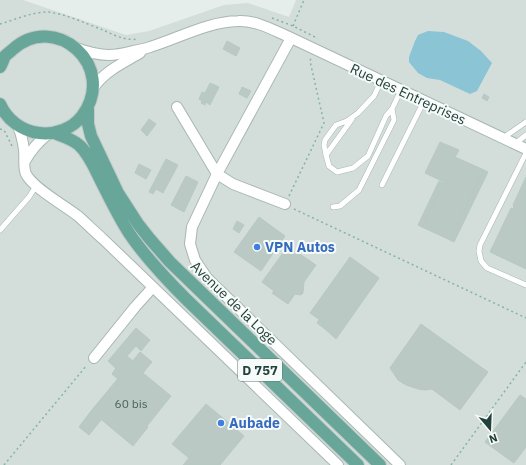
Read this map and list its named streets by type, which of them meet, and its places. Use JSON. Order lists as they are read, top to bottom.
{
  "streets": {
    "main road": ["Avenue de la Loge", "D 757"],
    "street": ["Rue des Entreprises"]
  },
  "places": ["VPN Autos", "Aubade"],
  "house_numbers": ["60 bis"],
  "north": "bottom"
}
